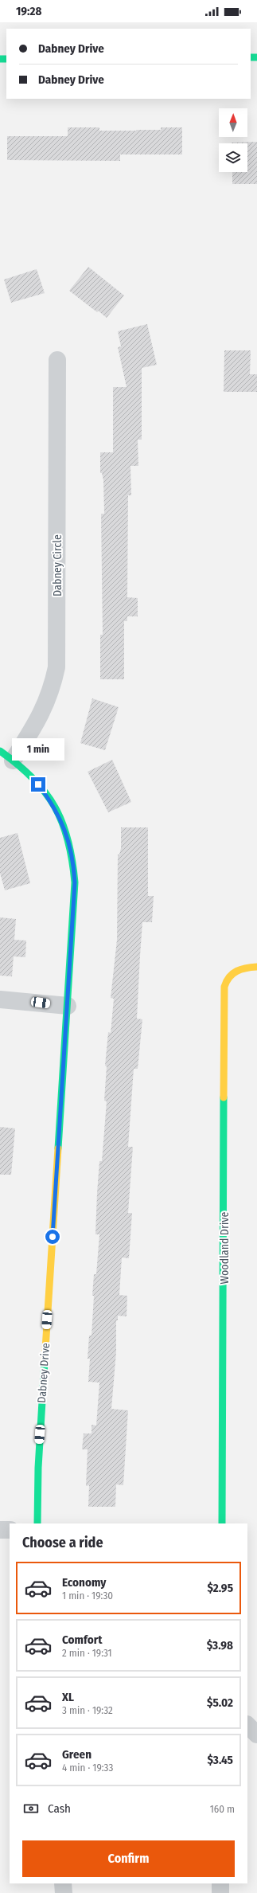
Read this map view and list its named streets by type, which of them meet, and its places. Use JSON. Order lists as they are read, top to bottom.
{
  "streets": {
    "street": ["Dabney Circle", "Woodland Drive", "Dabney Drive"]
  },
  "crossings": [
    ["Dabney Circle", "Dabney Drive"]
  ],
  "north": "top",
  "page": {
    "status": "19:28",
    "banner": ["Dabney Drive", "Dabney Drive"],
    "bubble": "1 min",
    "heading": "Choose a ride",
    "list": [
      {
        "name": "Economy",
        "note": "1 min · 19:30",
        "value": "$2.95"
      },
      {
        "name": "Comfort",
        "note": "2 min · 19:31",
        "value": "$3.98"
      },
      {
        "name": "XL",
        "note": "3 min · 19:32",
        "value": "$5.02"
      },
      {
        "name": "Green",
        "note": "4 min · 19:33",
        "value": "$3.45"
      }
    ],
    "pay": ["Cash", "160 m"],
    "buttons": "Confirm"
  }
}
